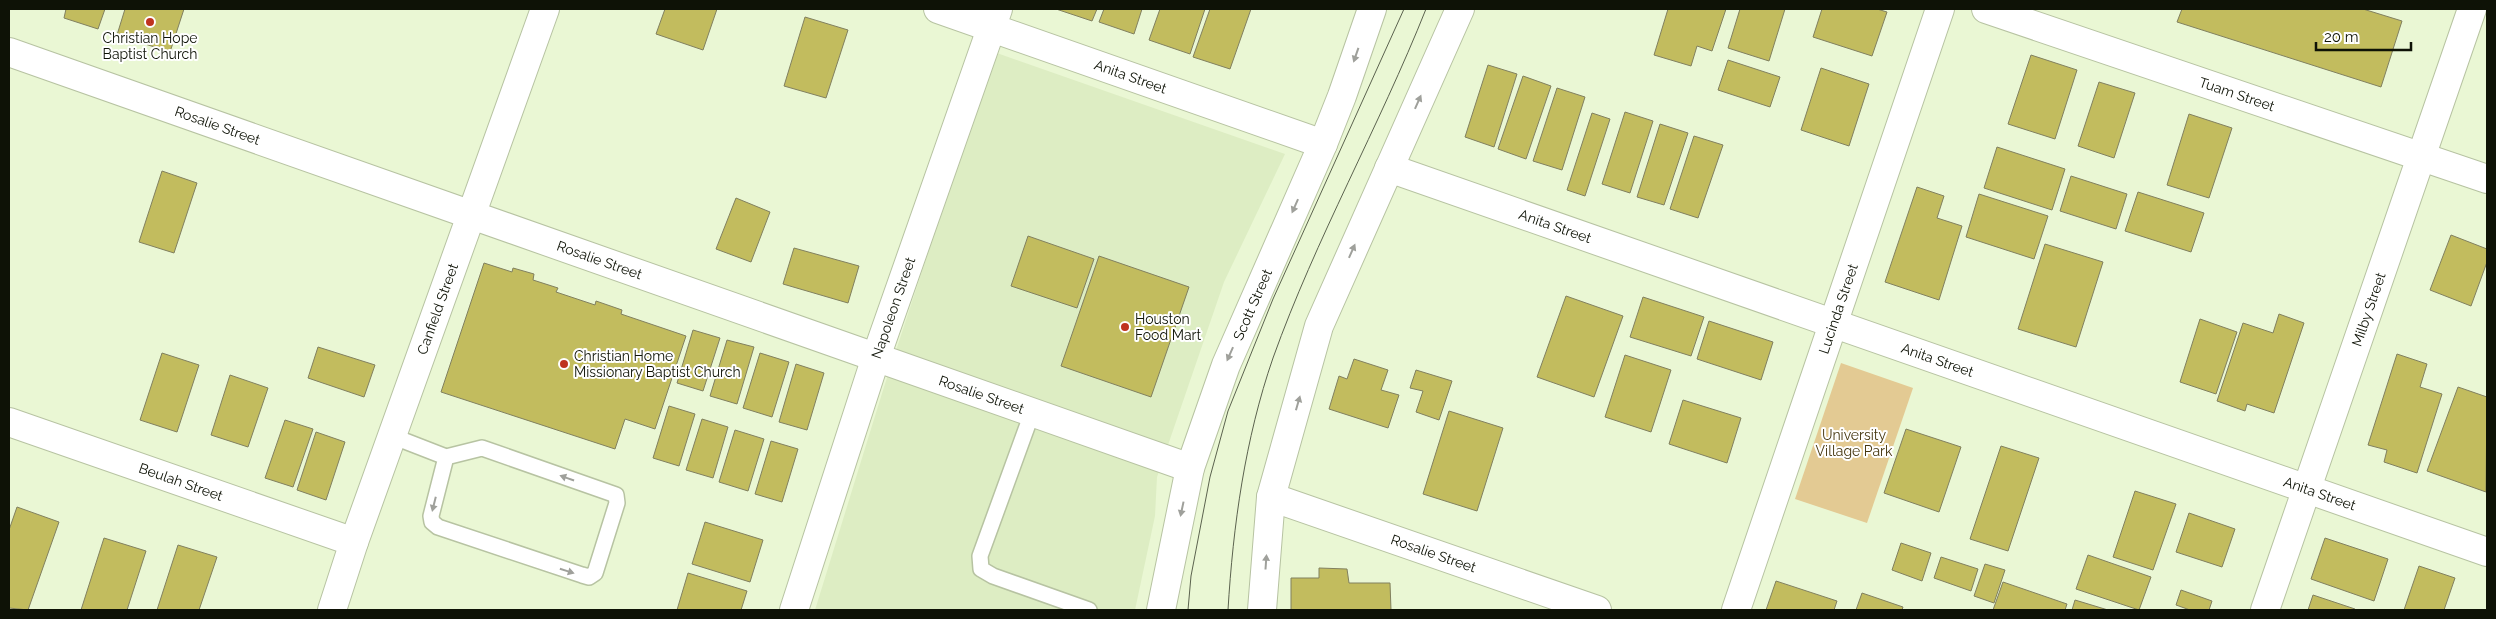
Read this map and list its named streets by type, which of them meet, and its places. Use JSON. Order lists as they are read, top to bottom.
{
  "streets": {
    "street": [
      "Anita Street",
      "Tuam Street",
      "Rosalie Street",
      "Scott Street",
      "Napoleon Street",
      "Canfield Street",
      "Lucinda Street",
      "Milby Street",
      "Beulah Street"
    ]
  },
  "crossings": [
    ["Anita Street", "Scott Street"],
    ["Anita Street", "Napoleon Street"],
    ["Anita Street", "Lucinda Street"],
    ["Anita Street", "Milby Street"],
    ["Tuam Street", "Milby Street"],
    ["Rosalie Street", "Scott Street"],
    ["Rosalie Street", "Napoleon Street"],
    ["Rosalie Street", "Canfield Street"],
    ["Canfield Street", "Beulah Street"]
  ],
  "parks": ["University Village Park"],
  "places": ["Christian Hope Baptist Church", "Houston Food Mart", "Christian Home Missionary Baptist Church"],
  "scale_bar": "20 m"
}
